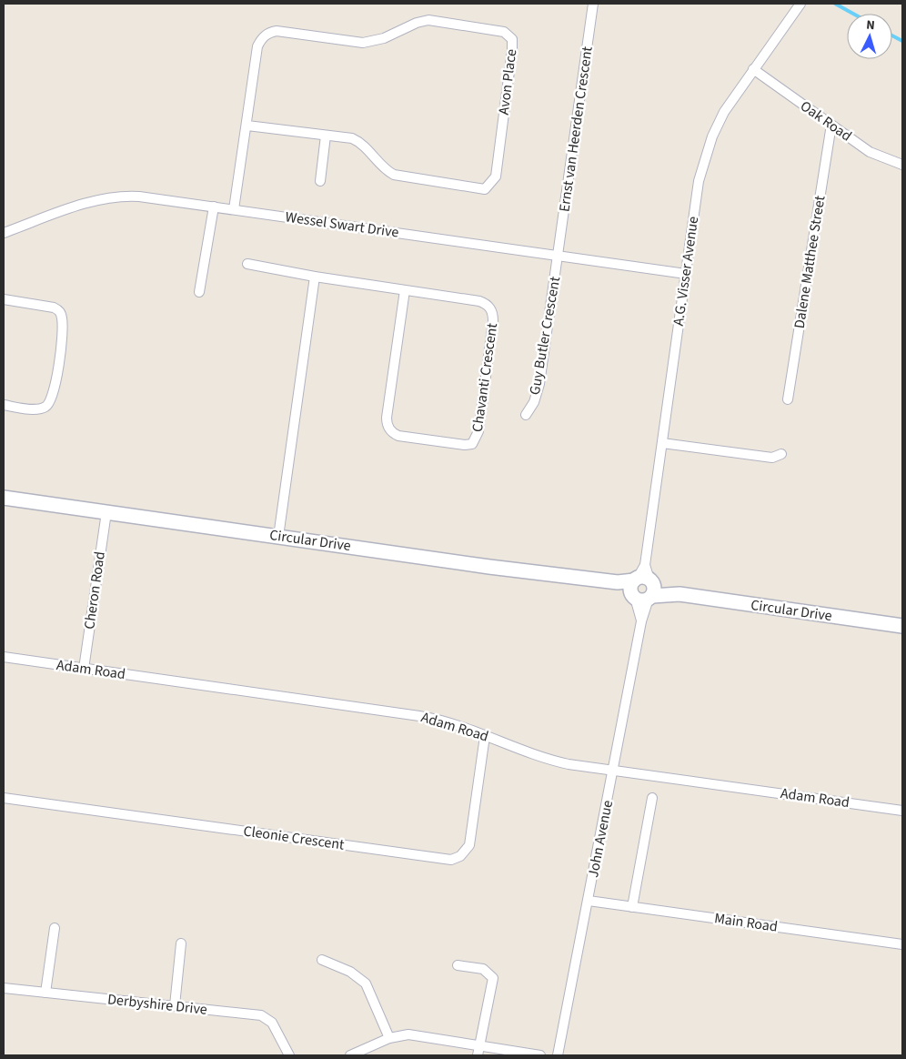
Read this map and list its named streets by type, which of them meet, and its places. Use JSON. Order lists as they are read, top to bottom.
{
  "streets": {
    "street": [
      "Avon Place",
      "Oak Road",
      "Ernst van Heerden Crescent",
      "Wessel Swart Drive",
      "Dalene Matthee Street",
      "A.G. Visser Avenue",
      "Guy Butler Crescent",
      "Chavanti Crescent",
      "Circular Drive",
      "Cheron Road",
      "Adam Road",
      "Cleonie Crescent",
      "John Avenue",
      "Main Road",
      "Derbyshire Drive"
    ]
  },
  "crossings": [
    ["Avon Place", "Wessel Swart Drive"],
    ["Oak Road", "Dalene Matthee Street"],
    ["Oak Road", "A.G. Visser Avenue"],
    ["Ernst van Heerden Crescent", "Wessel Swart Drive"],
    ["Ernst van Heerden Crescent", "Guy Butler Crescent"],
    ["Wessel Swart Drive", "A.G. Visser Avenue"],
    ["Wessel Swart Drive", "Guy Butler Crescent"],
    ["A.G. Visser Avenue", "Circular Drive"],
    ["A.G. Visser Avenue", "John Avenue"],
    ["Circular Drive", "Cheron Road"],
    ["Circular Drive", "John Avenue"],
    ["Cheron Road", "Adam Road"],
    ["Adam Road", "Cleonie Crescent"],
    ["Adam Road", "John Avenue"],
    ["John Avenue", "Main Road"]
  ],
  "north": "top"
}
